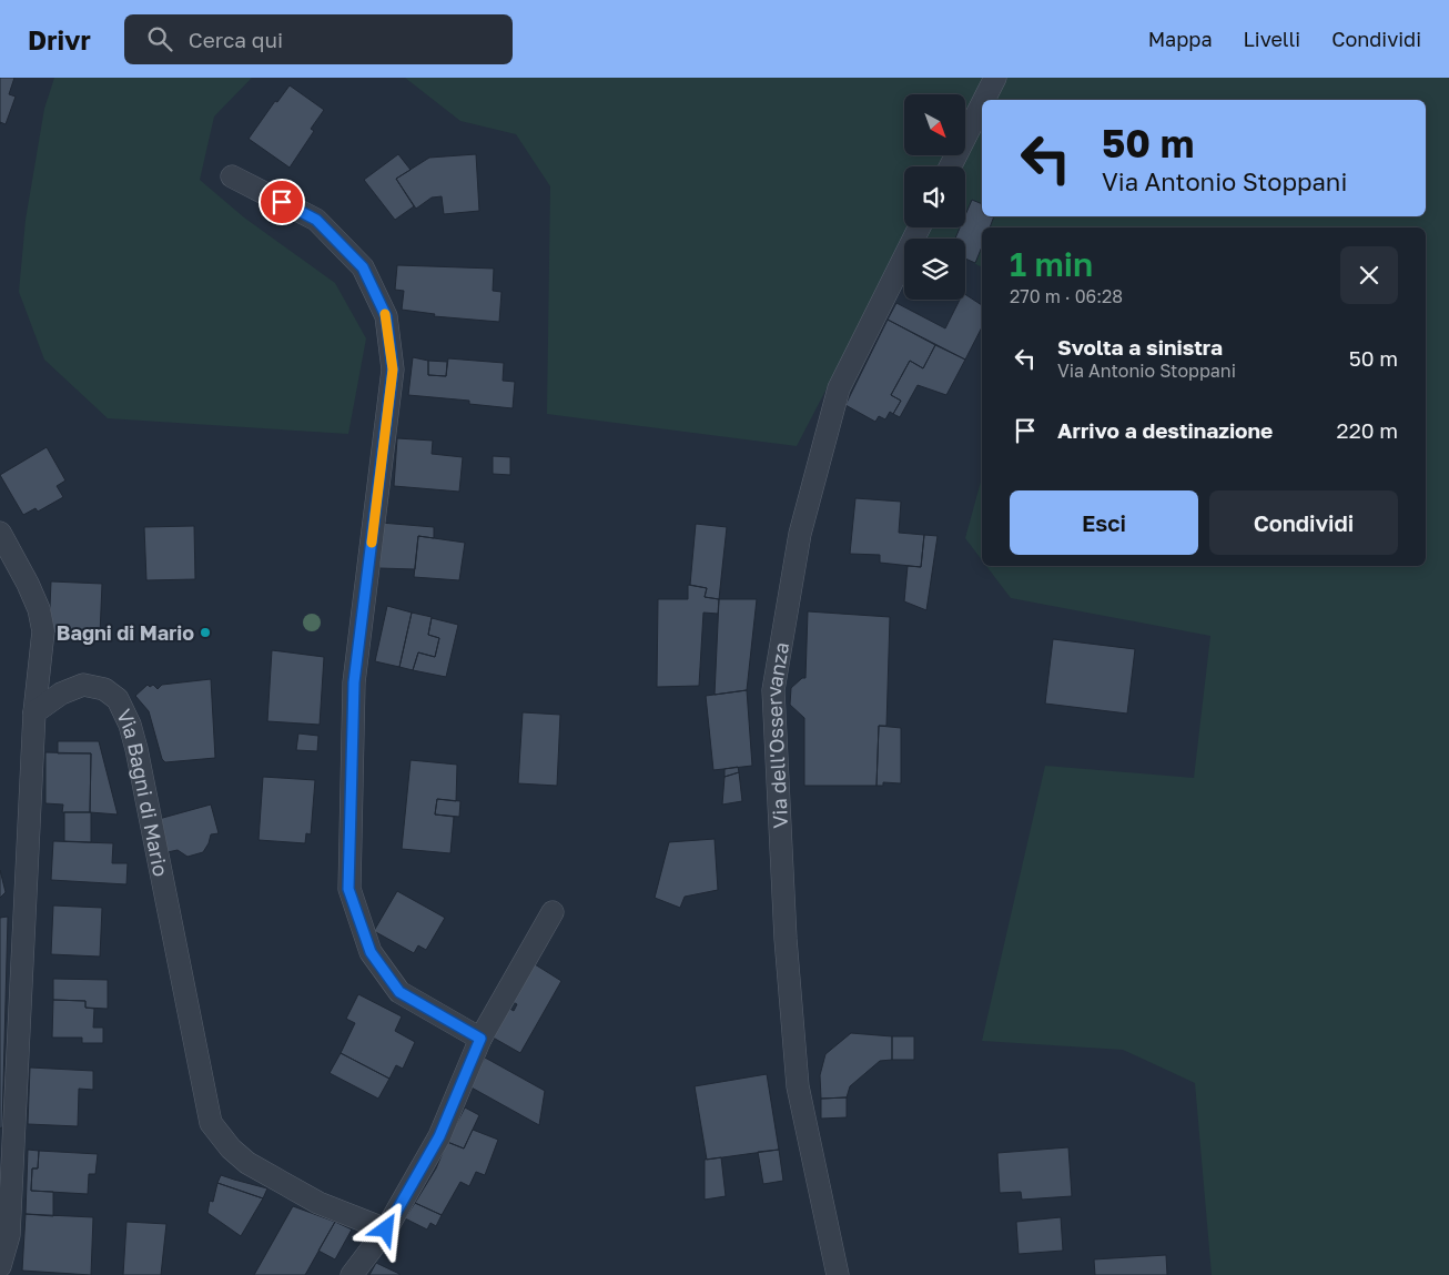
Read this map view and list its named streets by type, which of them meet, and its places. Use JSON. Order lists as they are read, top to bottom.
{
  "streets": {
    "street": ["Via dell'Osservanza", "Via Bagni di Mario"]
  },
  "places": ["Bagni di Mario"],
  "north": "bottom right",
  "page": {
    "header": "Drivr",
    "search": "Cerca qui",
    "nav": ["Mappa", "Livelli", "Condividi"],
    "turn": ["50 m", "Via Antonio Stoppani"],
    "heading": ["1 min", "270 m · 06:28"],
    "list": [
      {
        "name": "Svolta a sinistra",
        "note": "Via Antonio Stoppani",
        "value": "50 m"
      },
      {
        "name": "Arrivo a destinazione",
        "value": "220 m"
      }
    ],
    "buttons": ["Esci", "Condividi"]
  }
}
